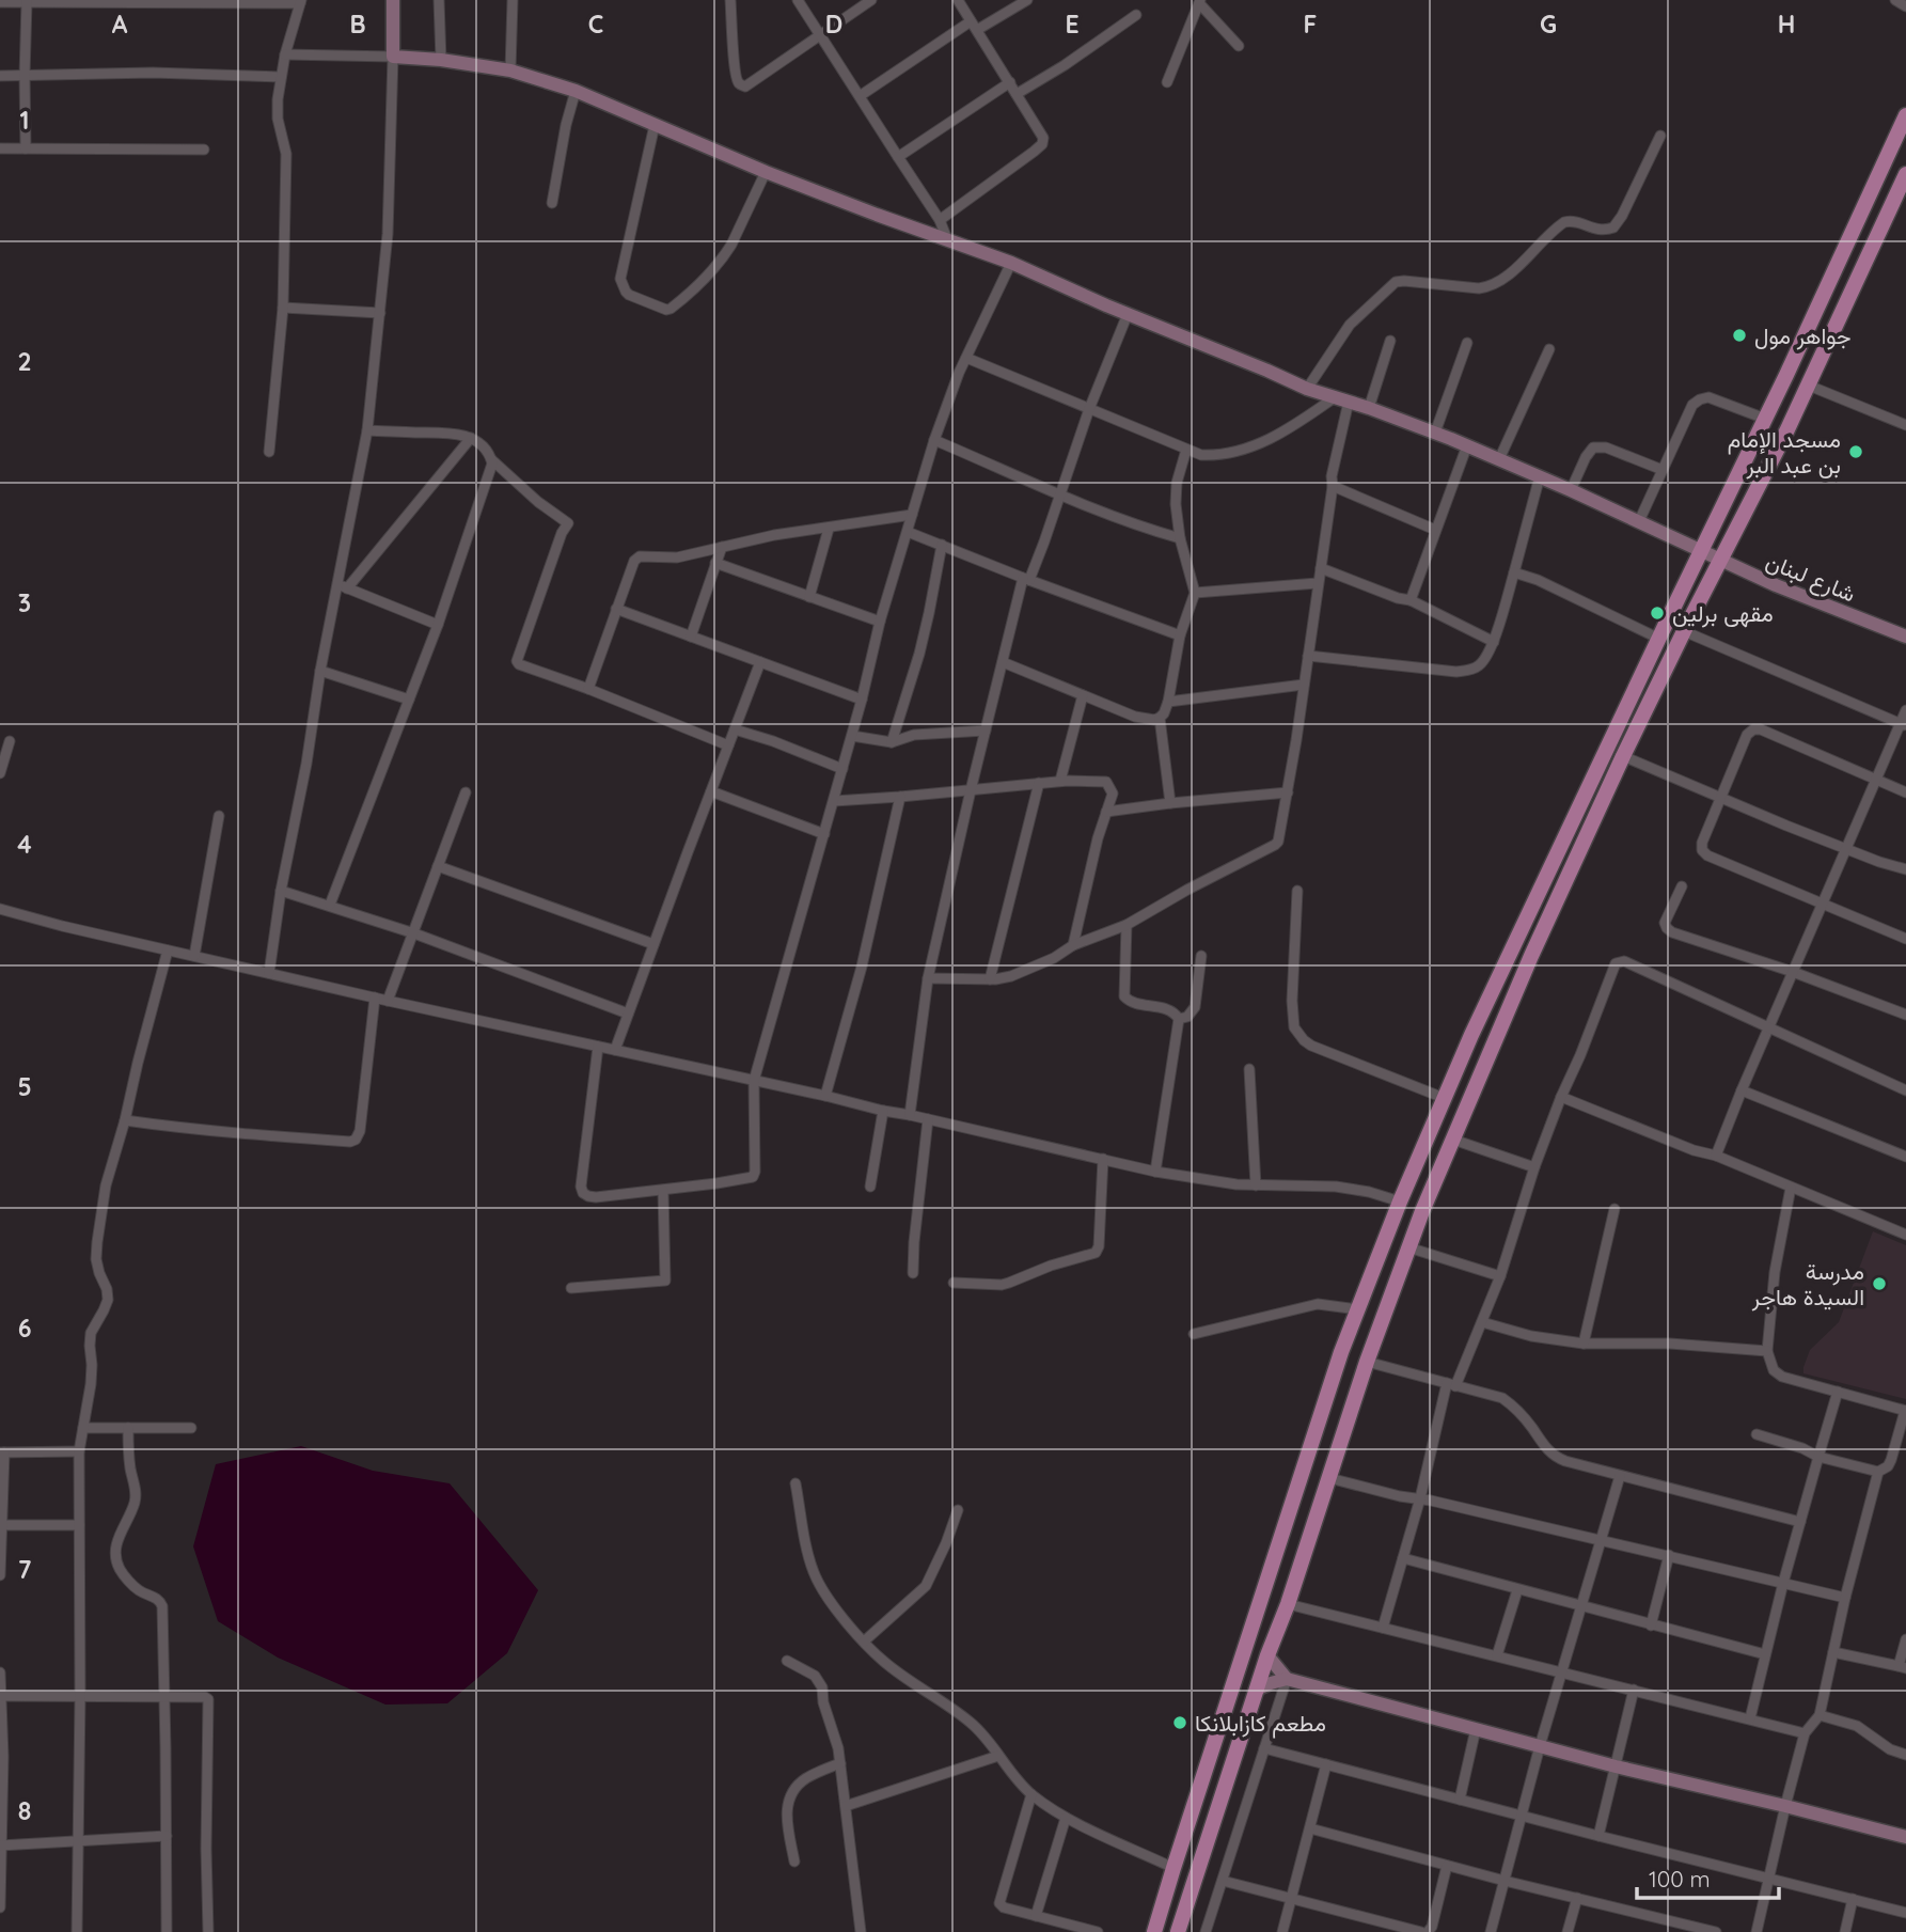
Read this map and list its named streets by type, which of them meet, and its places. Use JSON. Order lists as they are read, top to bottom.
{
  "streets": {
    "street": ["شارع لبنان"]
  },
  "places": [
    "جواهر مول",
    "مسجد الإمام بن عبد البر",
    "مقهى برلين",
    "مدرسة السيدة هاجر",
    "مطعم كازابلانكا"
  ],
  "scale_bar": "100 m",
  "grid": {
    "columns": [
      "A",
      "B",
      "C",
      "D",
      "E",
      "F",
      "G",
      "H"
    ],
    "rows": [
      "1",
      "2",
      "3",
      "4",
      "5",
      "6",
      "7",
      "8"
    ]
  }
}
